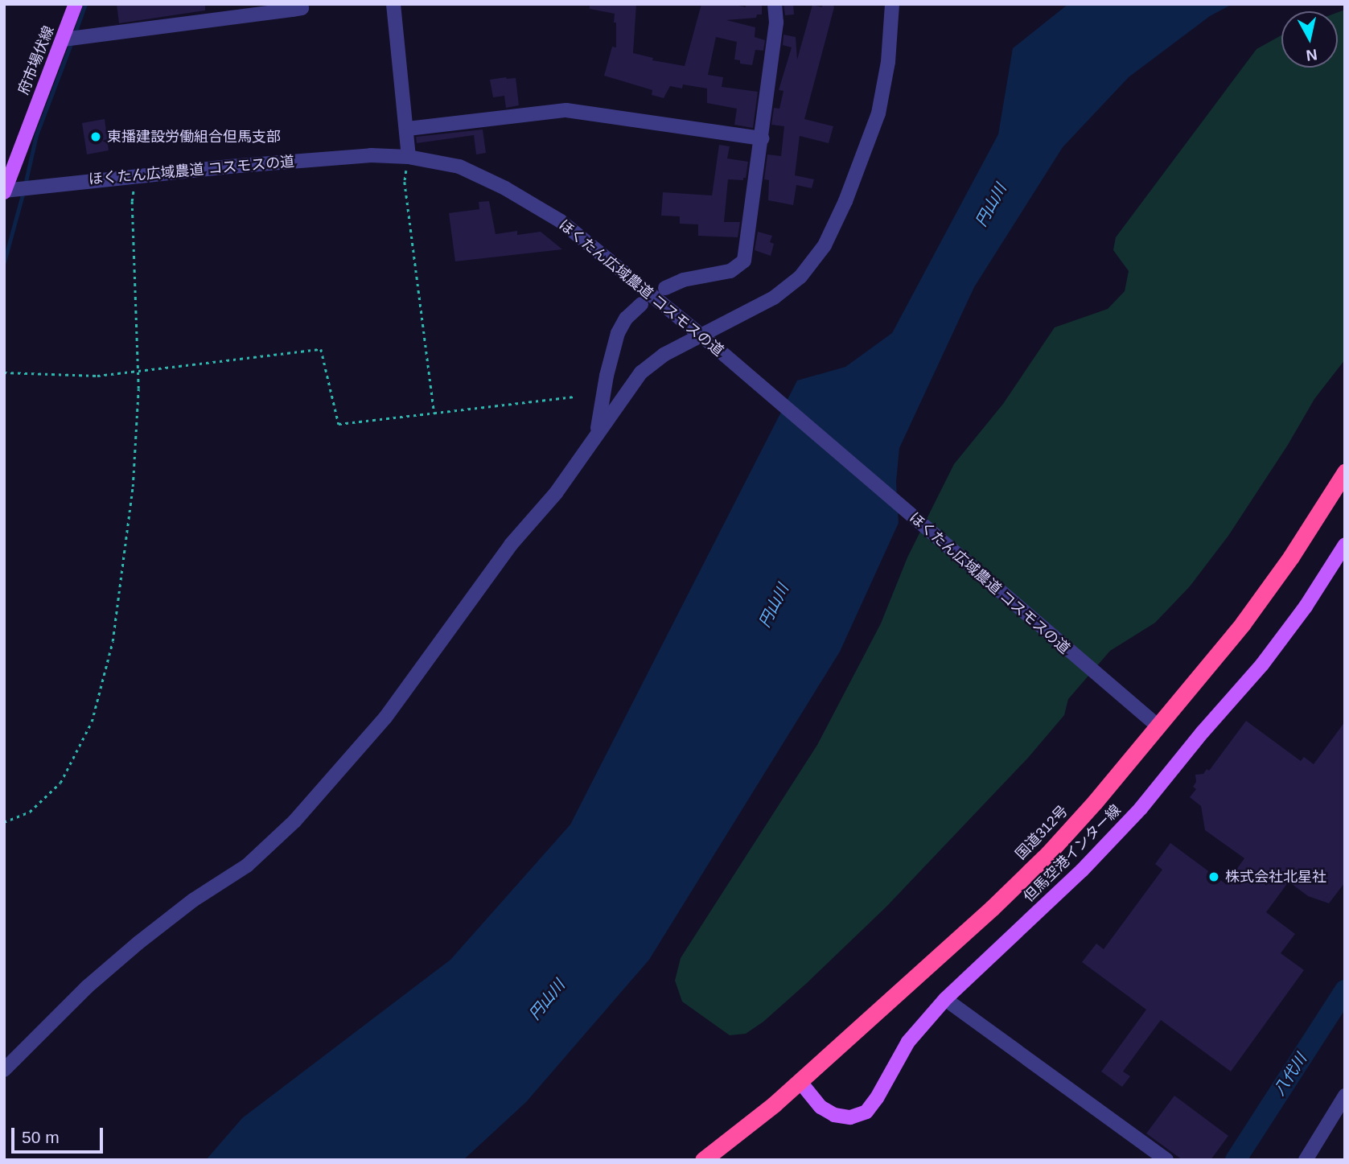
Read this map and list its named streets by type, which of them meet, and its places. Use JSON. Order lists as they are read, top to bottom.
{
  "streets": {
    "highway": ["国道312号"],
    "main road": ["府市場伏線", "但馬空港インター線"],
    "street": ["ほくたん広域農道 コスモスの道"]
  },
  "crossings": [
    ["府市場伏線", "ほくたん広域農道 コスモスの道"],
    ["ほくたん広域農道 コスモスの道", "国道312号"],
    ["国道312号", "但馬空港インター線"]
  ],
  "water": ["円山川", "八代川"],
  "places": ["東播建設労働組合但馬支部", "株式会社北星社"],
  "scale_bar": "50 m",
  "north": "bottom"
}
